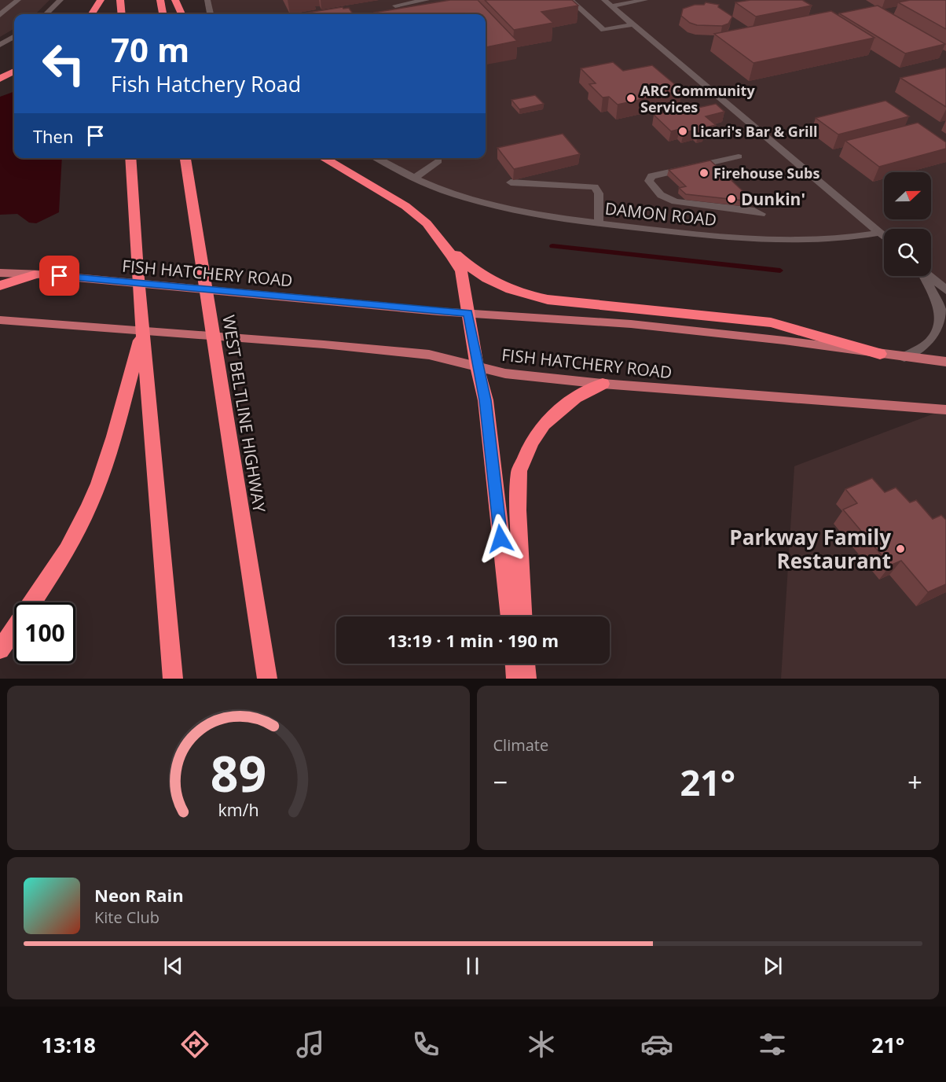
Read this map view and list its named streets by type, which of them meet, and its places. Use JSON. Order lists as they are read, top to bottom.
{
  "streets": {
    "highway": ["WEST BELTLINE HIGHWAY"],
    "main road": ["FISH HATCHERY ROAD"],
    "street": ["DAMON ROAD"]
  },
  "places": [
    "ARC Community Services",
    "Licari's Bar & Grill",
    "Firehouse Subs",
    "Dunkin'",
    "Parkway Family Restaurant"
  ],
  "north": "right",
  "page": {
    "turn": ["70 m", "Fish Hatchery Road"],
    "then": "Then",
    "limit": "100",
    "trip": "13:19 · 1 min · 190 m",
    "tile": "Climate",
    "heat": ["−", "21°", "+"],
    "song": ["Neon Rain", "Kite Club"],
    "tabs": ["13:18", "21°"],
    "gauge": ["89", "km/h"]
  }
}
